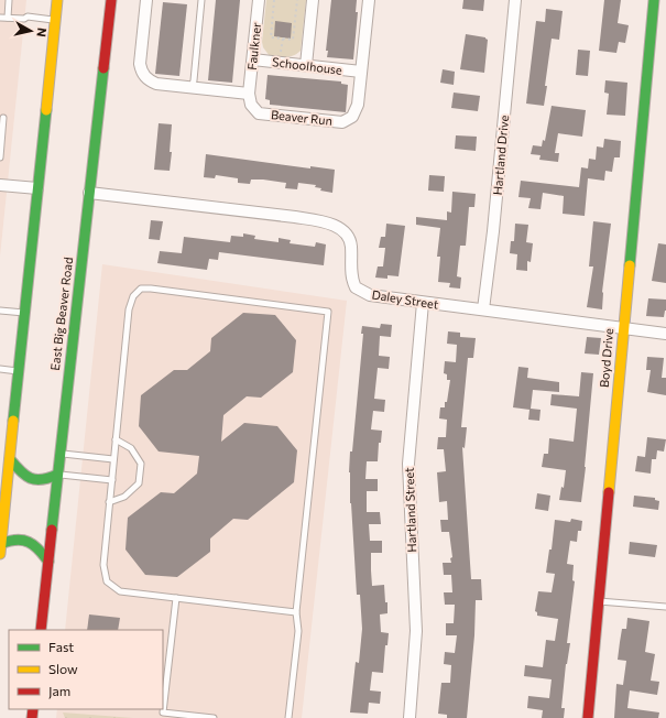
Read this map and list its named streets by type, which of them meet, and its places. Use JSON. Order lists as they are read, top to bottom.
{
  "streets": {
    "main road": ["East Big Beaver Road", "Boyd Drive"],
    "street": [
      "Faulkner",
      "Schoolhouse",
      "Beaver Run",
      "Hartland Drive",
      "Daley Street",
      "Hartland Street"
    ]
  },
  "crossings": [
    ["Faulkner", "Schoolhouse"],
    ["Faulkner", "Beaver Run"],
    ["Schoolhouse", "Beaver Run"],
    ["Hartland Drive", "Daley Street"],
    ["Daley Street", "East Big Beaver Road"],
    ["Daley Street", "Boyd Drive"],
    ["Daley Street", "Hartland Street"]
  ],
  "legend": ["Fast", "Slow", "Jam"],
  "north": "right"
}
